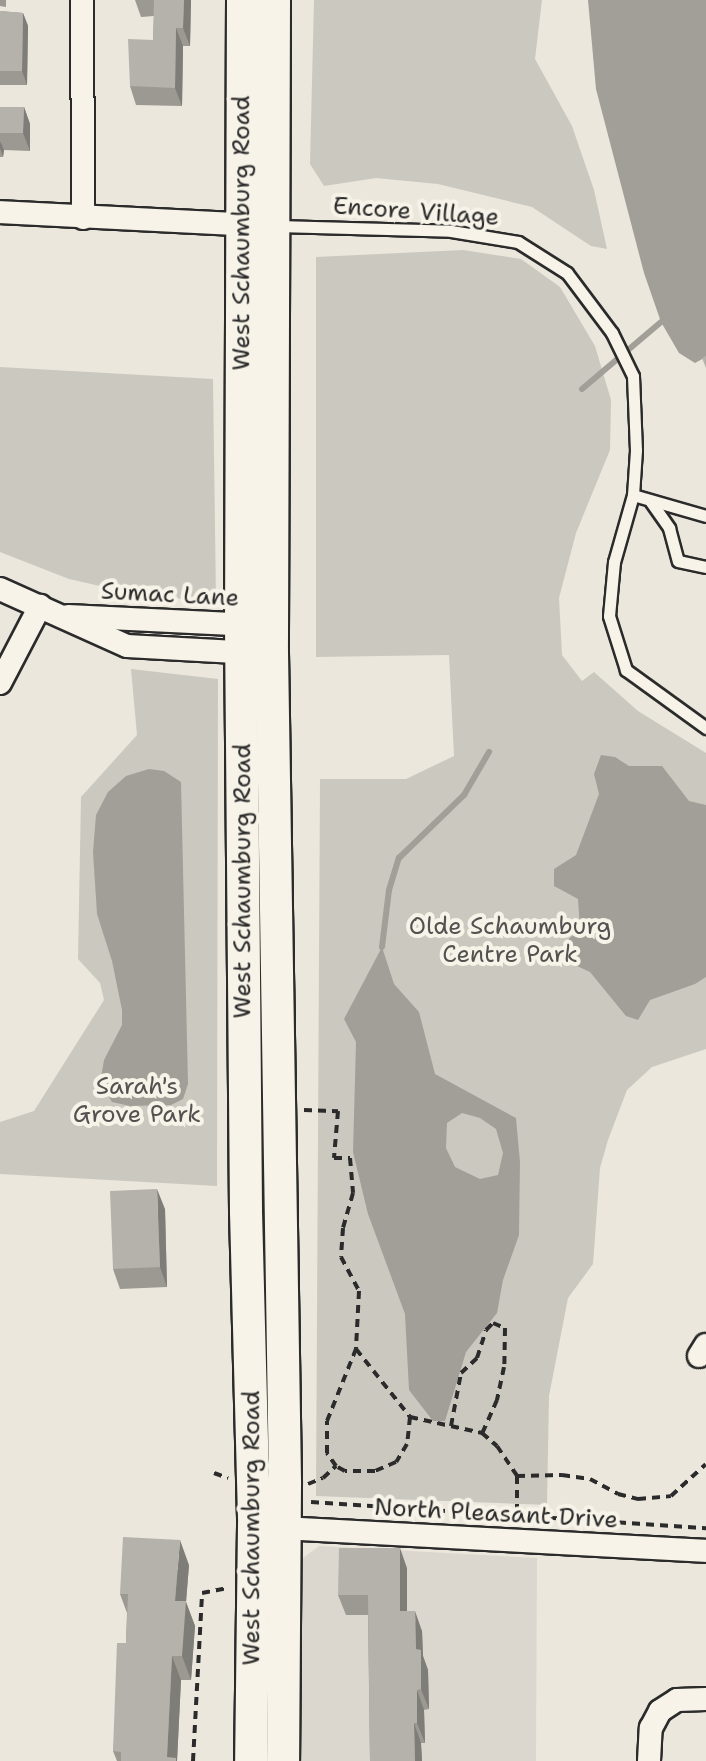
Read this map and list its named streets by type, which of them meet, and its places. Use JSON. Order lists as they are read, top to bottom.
{
  "streets": {
    "main road": ["West Schaumburg Road"],
    "street": ["Sumac Lane", "North Pleasant Drive"],
    "lane": ["Encore Village"]
  },
  "crossings": [
    ["Encore Village", "West Schaumburg Road"],
    ["West Schaumburg Road", "Sumac Lane"],
    ["West Schaumburg Road", "North Pleasant Drive"]
  ],
  "parks": ["Olde Schaumburg Centre Park", "Sarah's Grove Park"]
}
